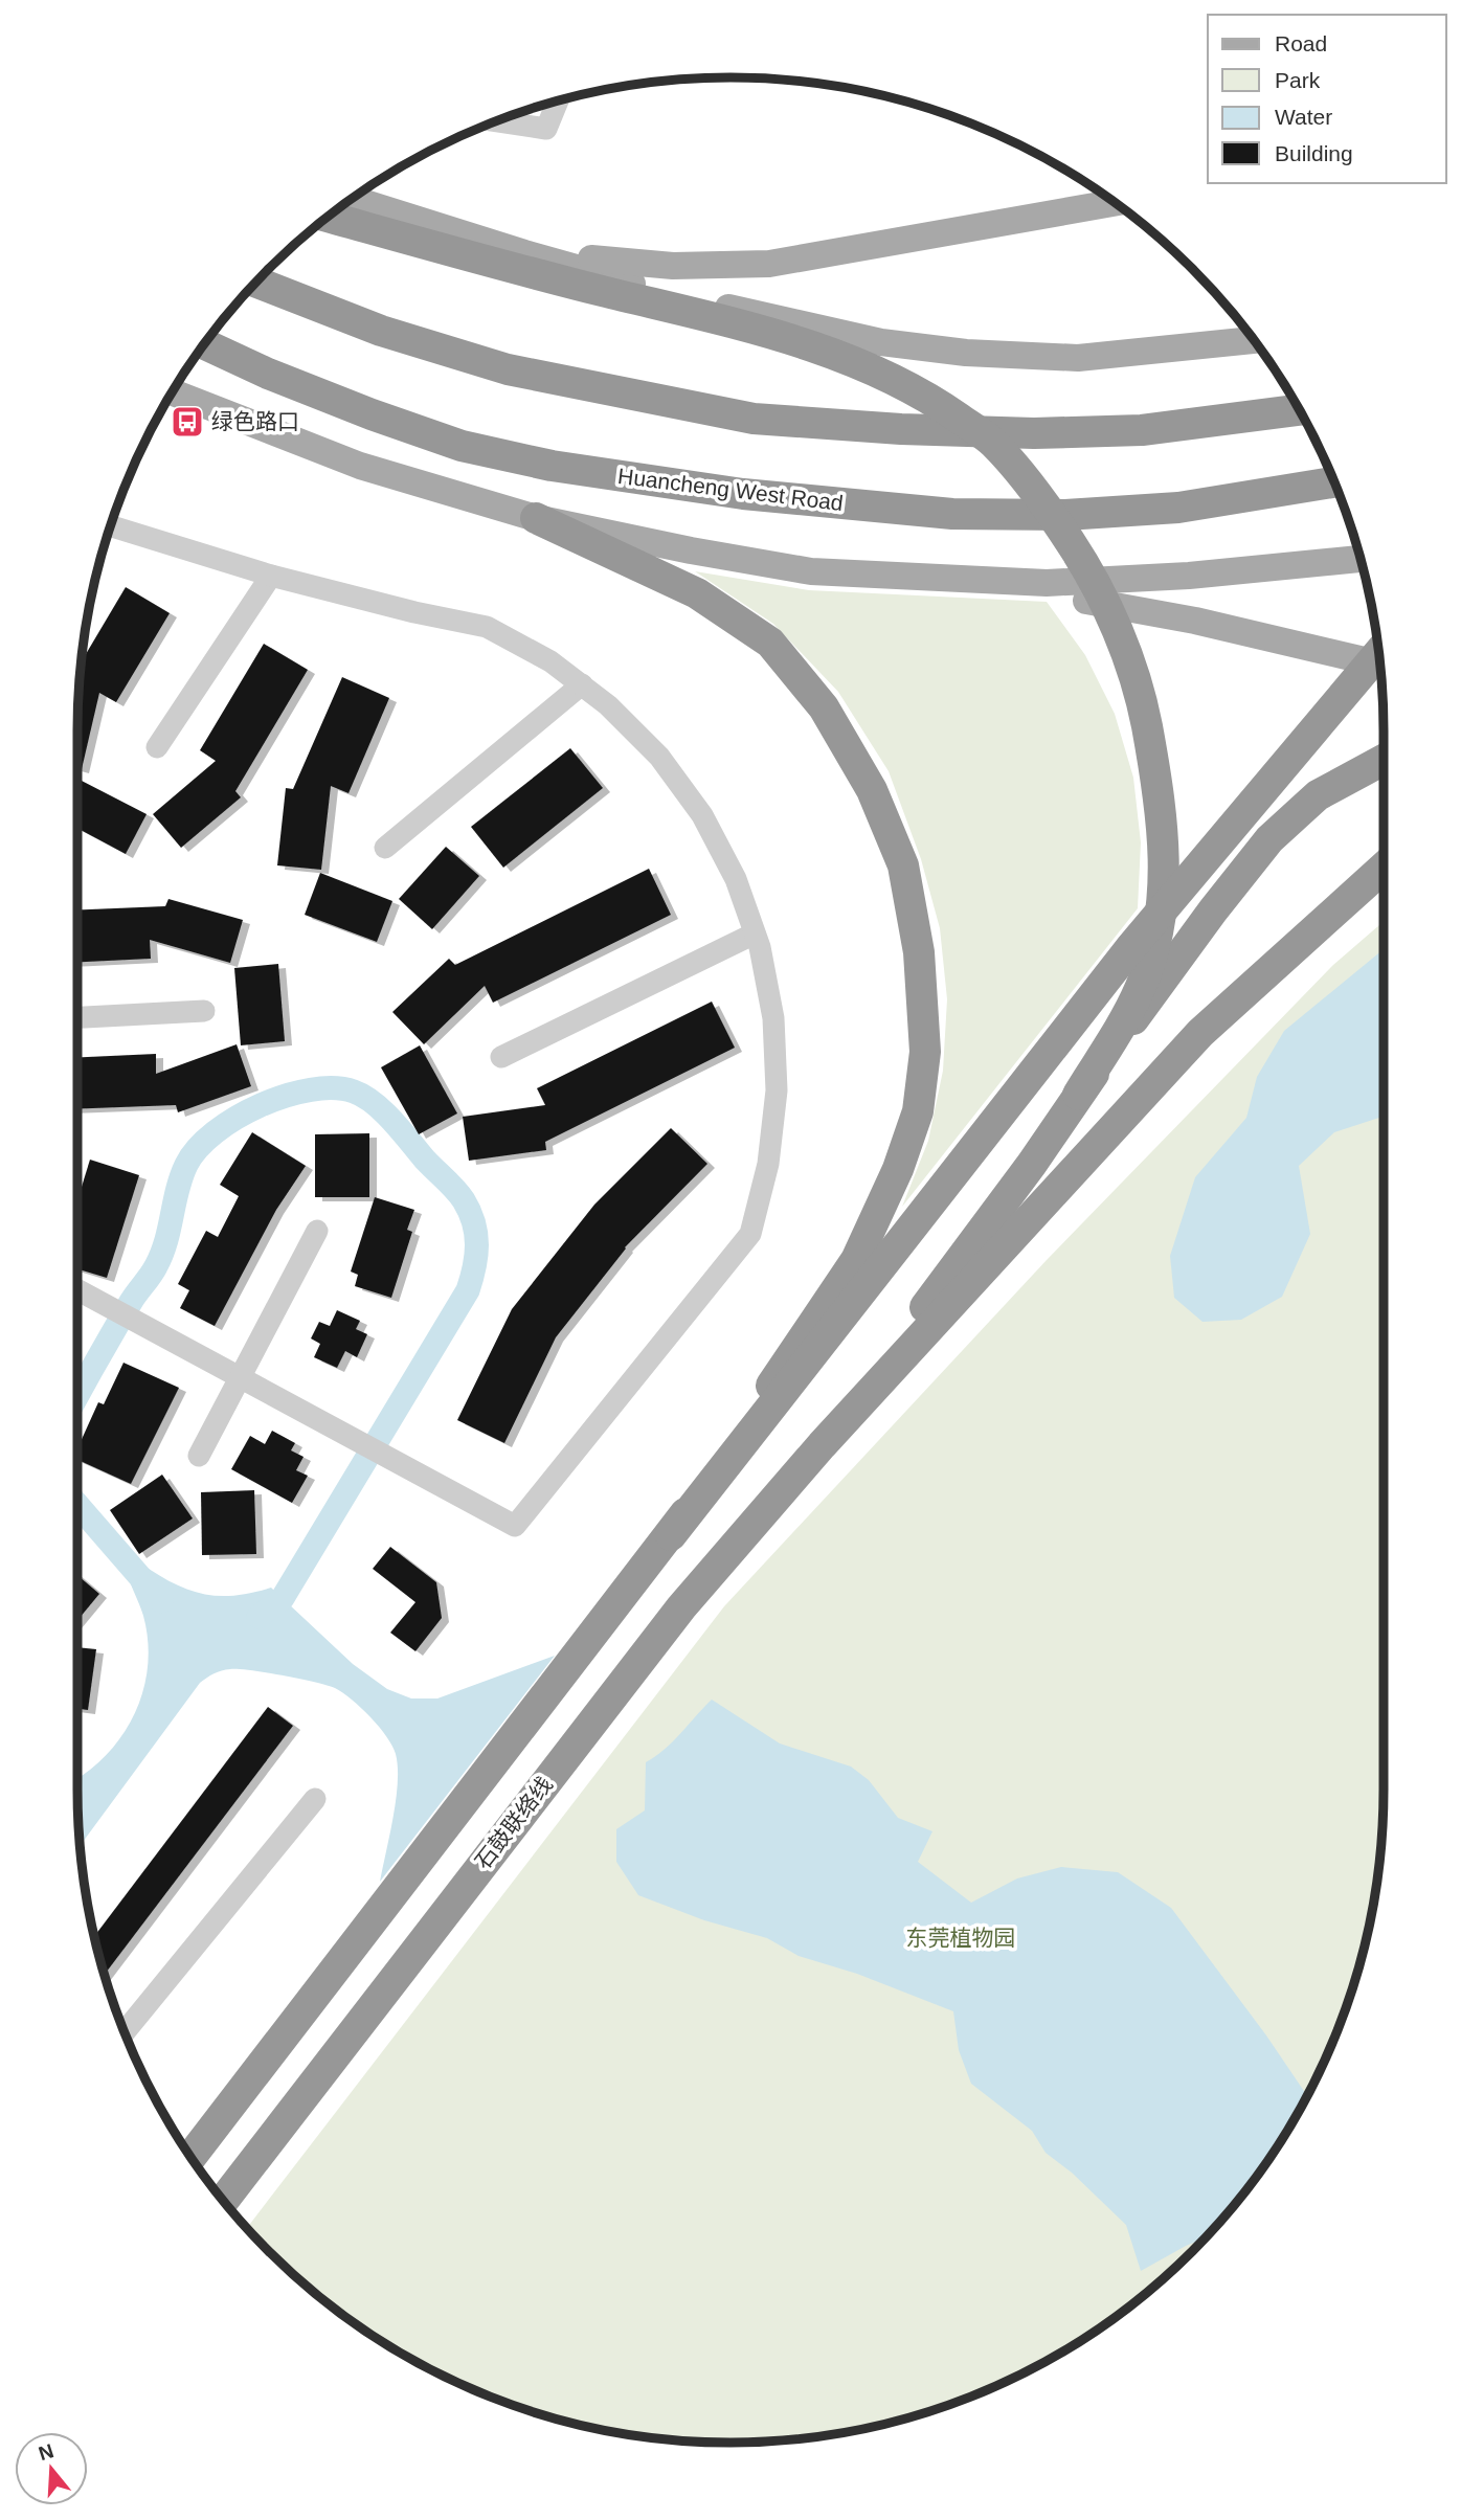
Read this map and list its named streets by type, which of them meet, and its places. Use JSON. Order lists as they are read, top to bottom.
{
  "streets": {
    "highway": ["Huancheng West Road", "石鼓联络线"]
  },
  "parks": ["东莞植物园"],
  "places": {
    "bus stop": ["绿色路口"]
  },
  "legend": [
    "Road",
    "Park",
    "Water",
    "Building"
  ],
  "north": "top"
}
